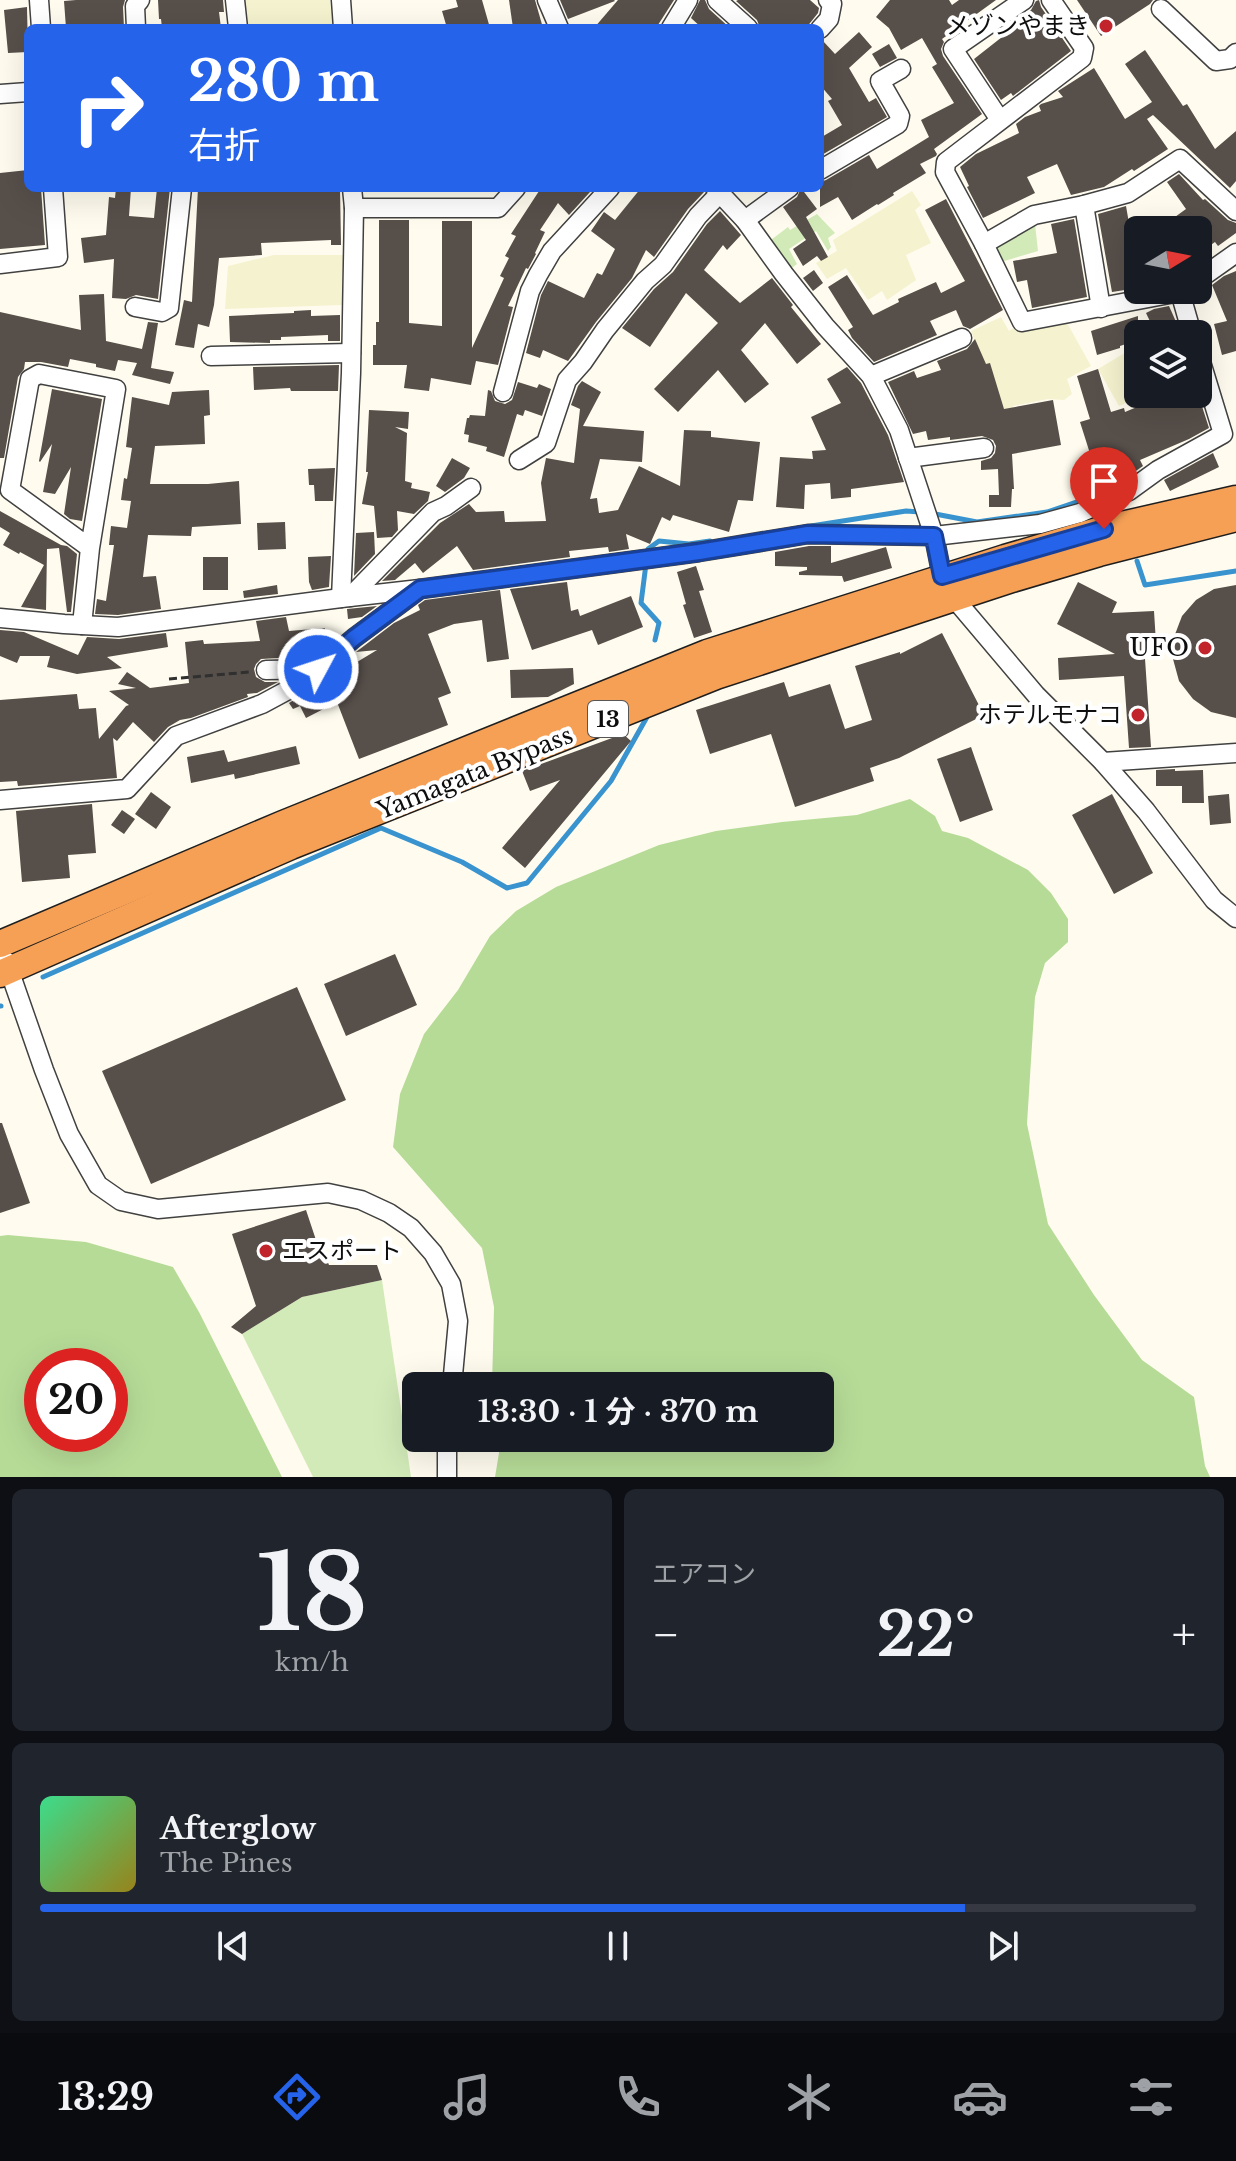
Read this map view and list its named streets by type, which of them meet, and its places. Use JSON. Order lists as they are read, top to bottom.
{
  "streets": {
    "highway": ["13", "Yamagata Bypass"]
  },
  "places": [
    "メゾンやまき",
    "UFO",
    "ホテルモナコ",
    "エスポート"
  ],
  "north": "right",
  "page": {
    "turn": ["280 m", "右折"],
    "limit": "20",
    "trip": "13:30 · 1 分 · 370 m",
    "tile": [
      ["18", "km/h"],
      "エアコン"
    ],
    "heat": ["−", "22°", "+"],
    "song": ["Afterglow", "The Pines"],
    "tabs": "13:29"
  }
}
